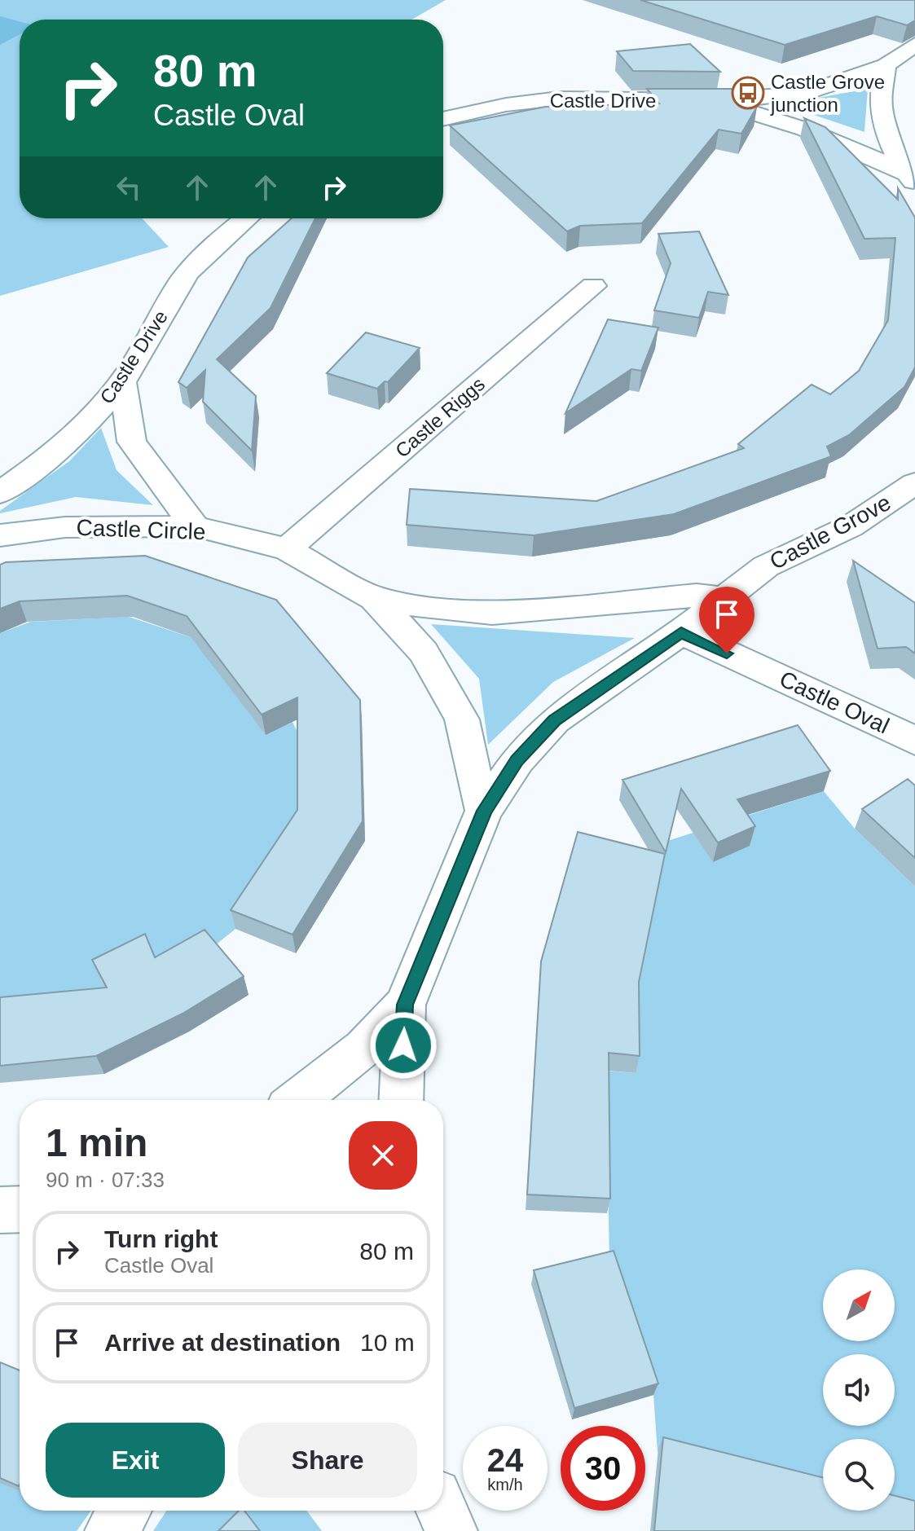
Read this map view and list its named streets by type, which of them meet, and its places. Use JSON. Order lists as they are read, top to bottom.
{
  "streets": {
    "street": [
      "Castle Drive",
      "Castle Riggs",
      "Castle Circle",
      "Castle Grove",
      "Castle Oval"
    ]
  },
  "crossings": [
    ["Castle Riggs", "Castle Circle"],
    ["Castle Circle", "Castle Grove"],
    ["Castle Grove", "Castle Oval"]
  ],
  "places": {
    "bus stop": ["Castle Grove junction"]
  },
  "north": "top right",
  "page": {
    "turn": ["80 m", "Castle Oval"],
    "heading": ["1 min", "90 m · 07:33"],
    "list": [
      {
        "name": "Turn right",
        "note": "Castle Oval",
        "value": "80 m"
      },
      {
        "name": "Arrive at destination",
        "value": "10 m"
      }
    ],
    "buttons": ["Exit", "Share"],
    "speed": "24 km/h",
    "limit": "30"
  }
}
